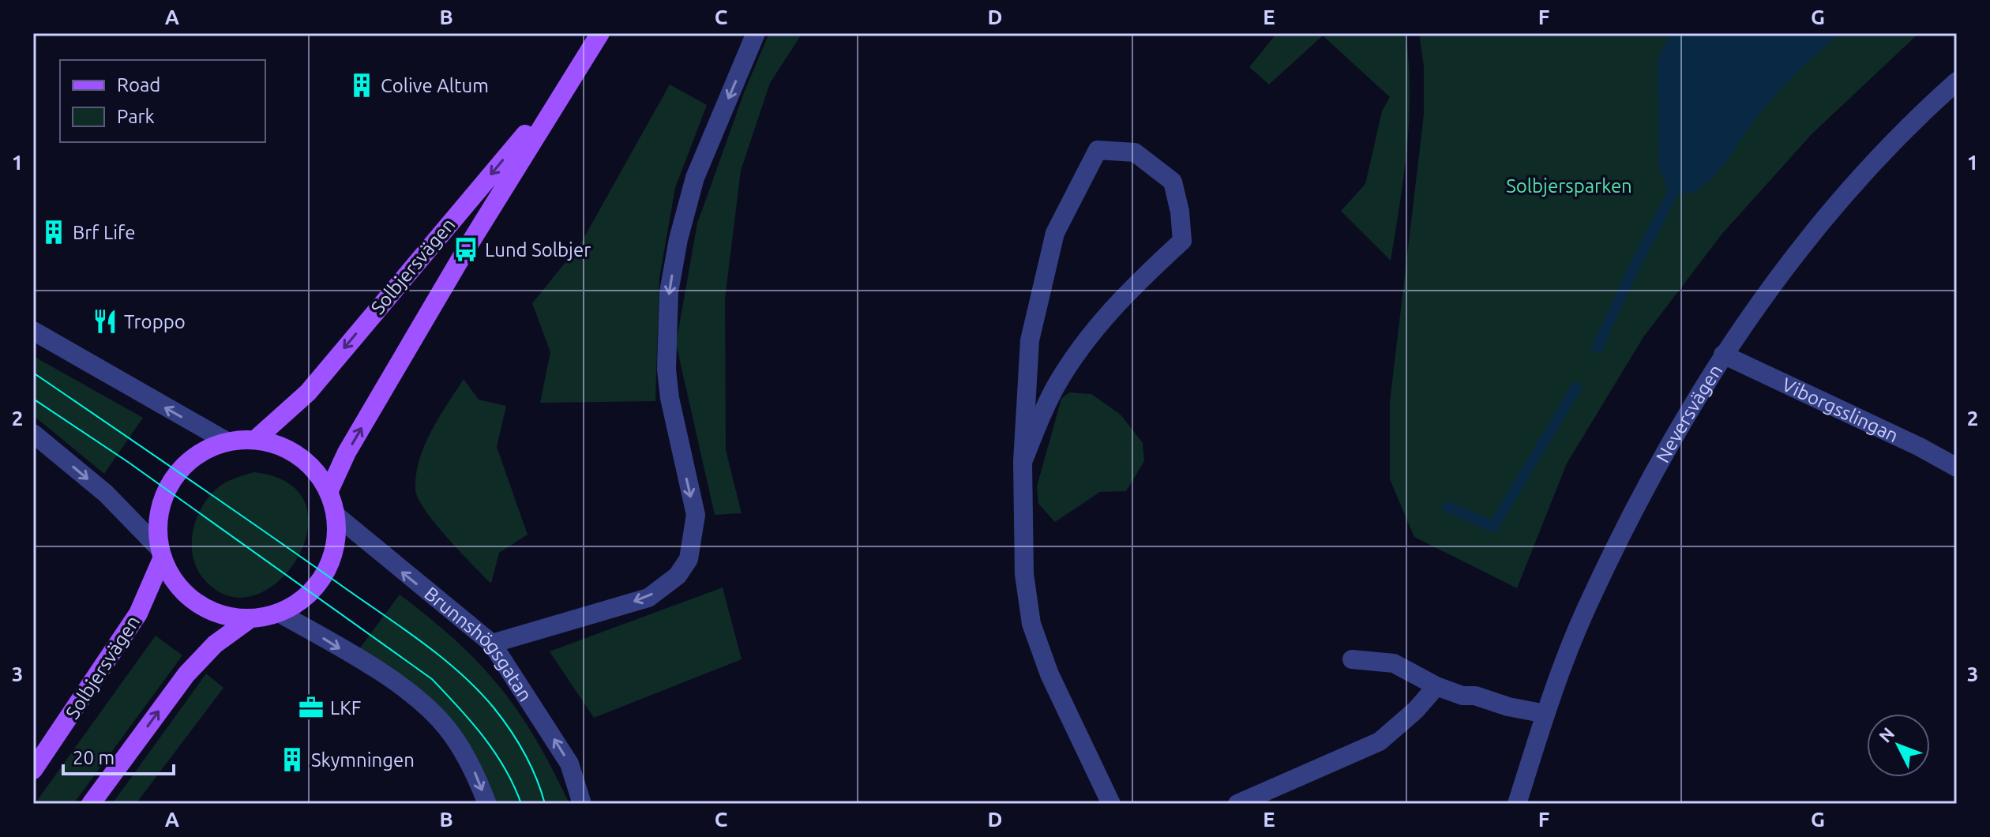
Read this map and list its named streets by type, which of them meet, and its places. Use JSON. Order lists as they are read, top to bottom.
{
  "streets": {
    "main road": ["Solbjersvägen"],
    "street": ["Viborgsslingan", "Neversvägen", "Brunnshögsgatan"]
  },
  "crossings": [
    ["Solbjersvägen", "Brunnshögsgatan"],
    ["Viborgsslingan", "Neversvägen"]
  ],
  "parks": ["Solbjersparken"],
  "places": {
    "building": ["Colive Altum", "Brf Life", "Skymningen"],
    "bus stop": ["Lund Solbjer"],
    "restaurant": ["Troppo"],
    "office": ["LKF"]
  },
  "legend": ["Road", "Park"],
  "scale_bar": "20 m",
  "north": "top left",
  "grid": {
    "columns": [
      "A",
      "B",
      "C",
      "D",
      "E",
      "F",
      "G"
    ],
    "rows": ["1", "2", "3"]
  }
}
